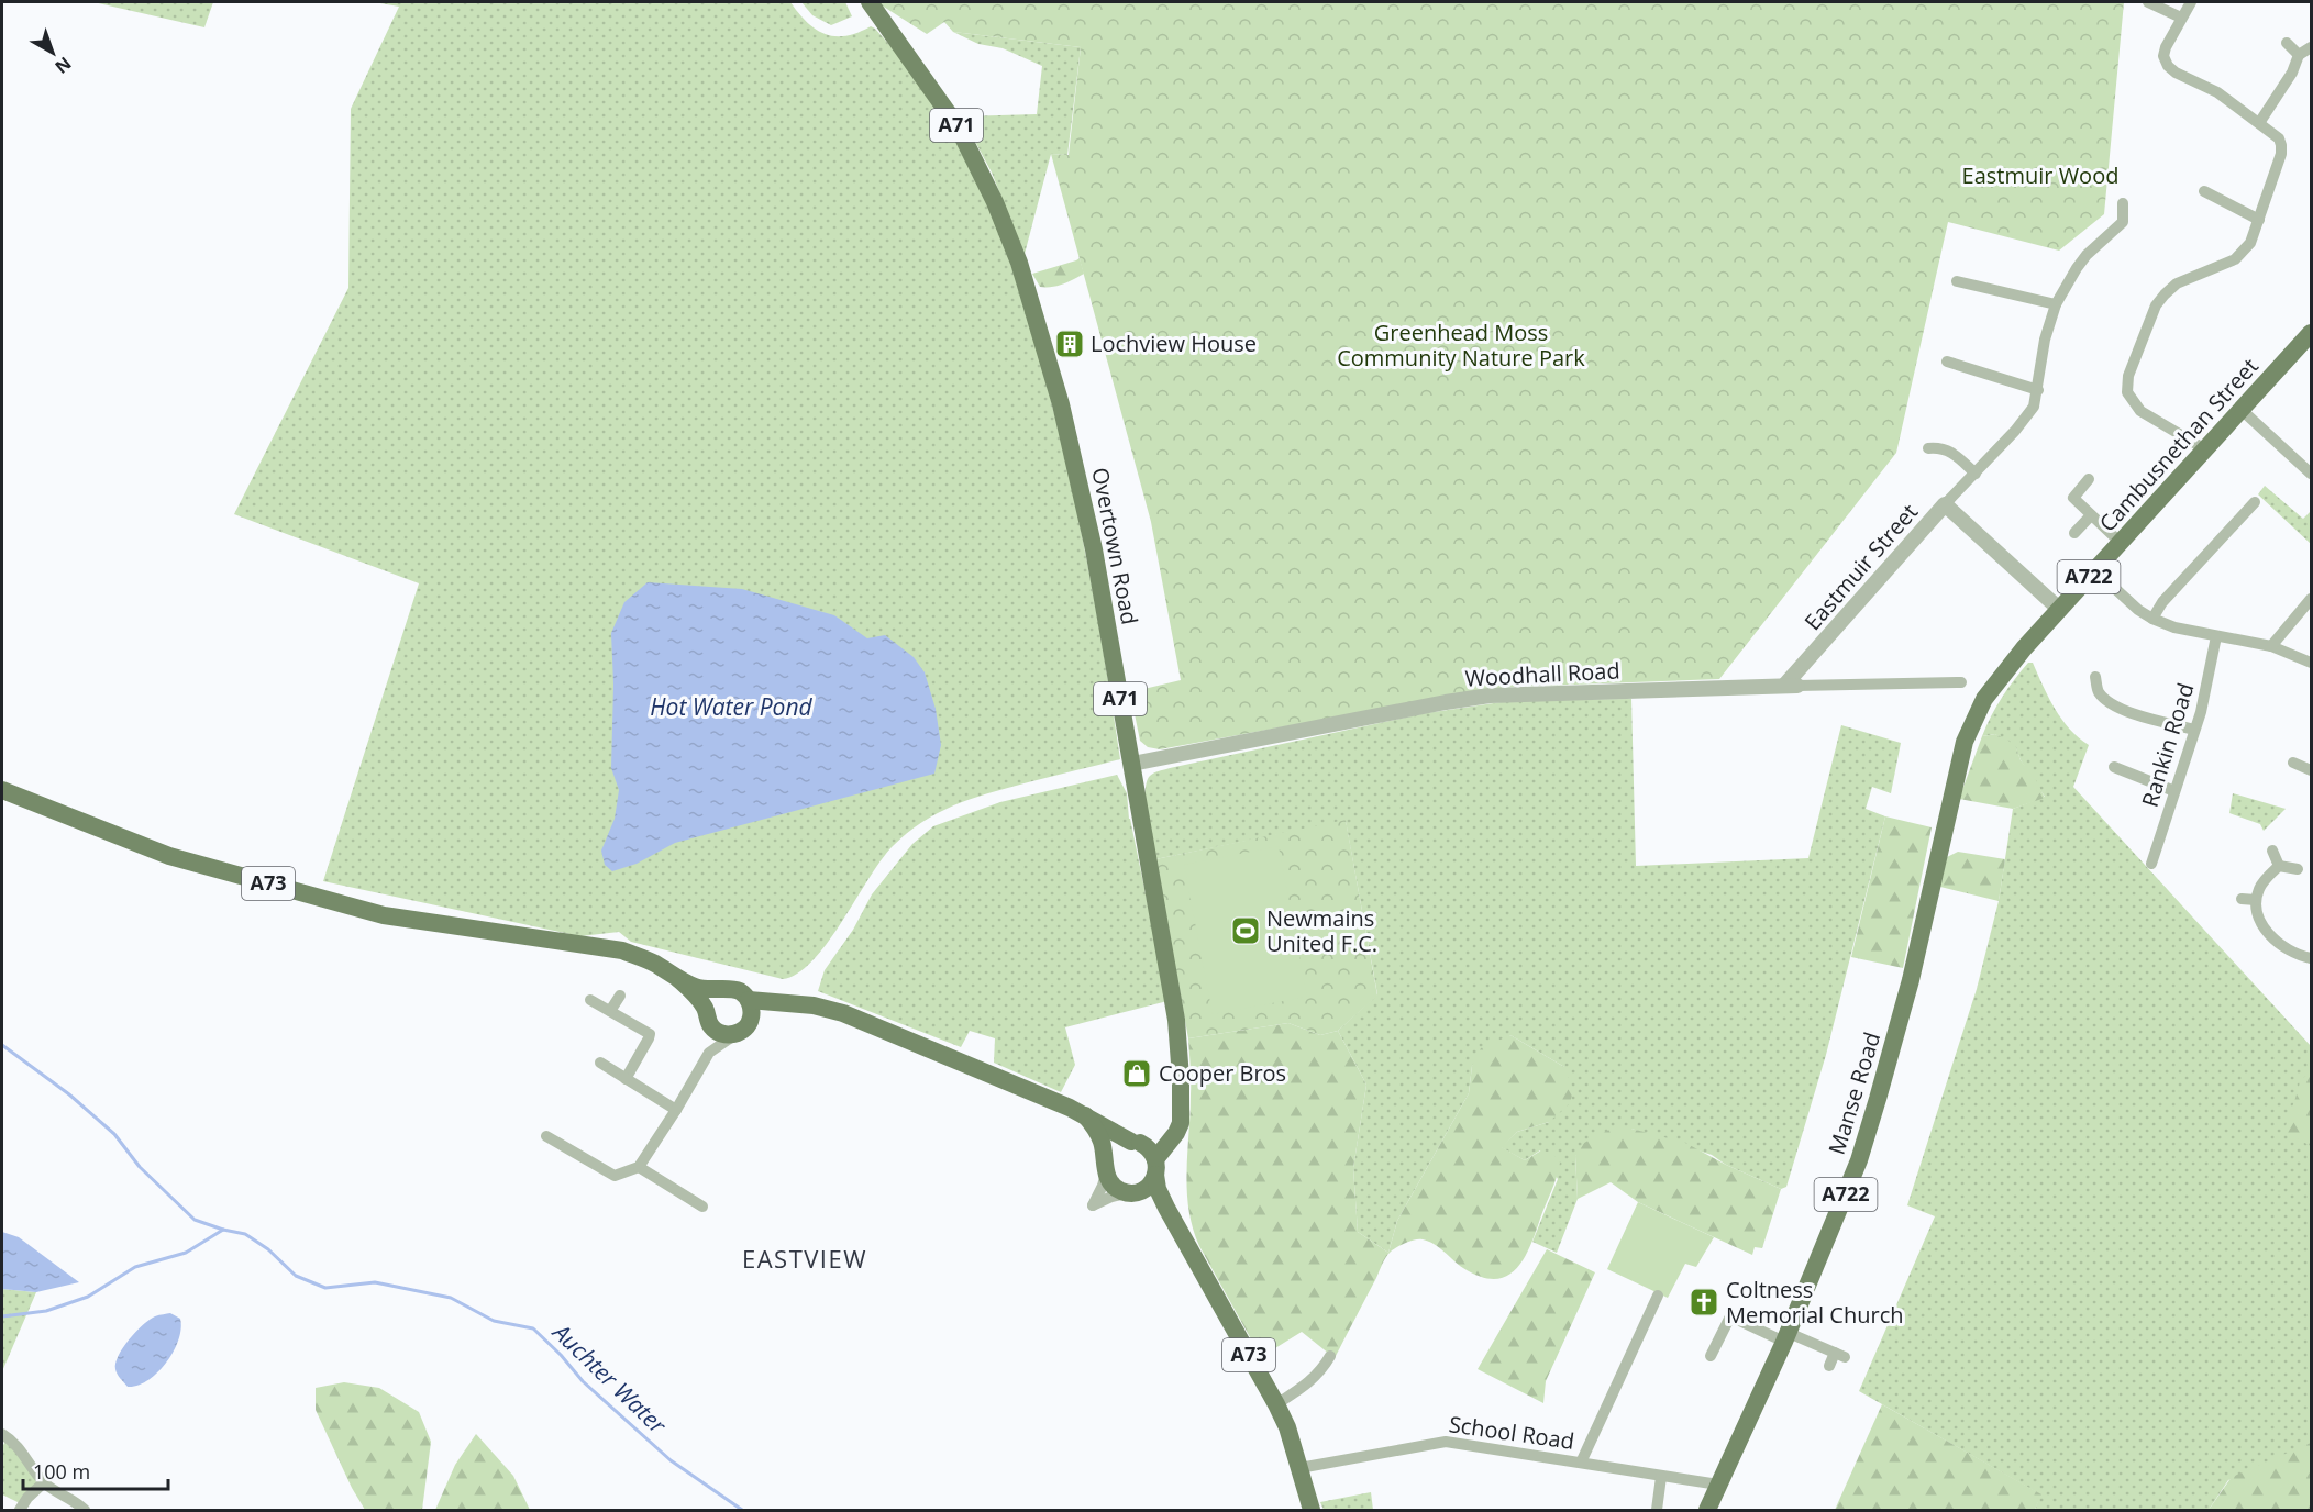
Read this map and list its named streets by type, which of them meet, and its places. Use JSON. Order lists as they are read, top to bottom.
{
  "streets": {
    "main road": [
      "A71",
      "Cambusnethan Street",
      "Overtown Road",
      "A722",
      "A73",
      "Manse Road"
    ],
    "street": [
      "Eastmuir Street",
      "Woodhall Road",
      "Rankin Road",
      "School Road"
    ]
  },
  "crossings": [
    ["Cambusnethan Street", "Eastmuir Street"],
    ["Cambusnethan Street", "Manse Road"],
    ["Overtown Road", "Woodhall Road"],
    ["Overtown Road", "A73"],
    ["Eastmuir Street", "Woodhall Road"],
    ["A73", "School Road"],
    ["Manse Road", "School Road"]
  ],
  "districts": ["EASTVIEW"],
  "water": ["Hot Water Pond", "Auchter Water"],
  "parks": ["Eastmuir Wood", "Greenhead Moss Community Nature Park"],
  "places": {
    "building": ["Lochview House"],
    "sports": ["Newmains United F.C."],
    "shop": ["Cooper Bros"],
    "church": ["Coltness Memorial Church"]
  },
  "scale_bar": "100 m",
  "north": "bottom right"
}
